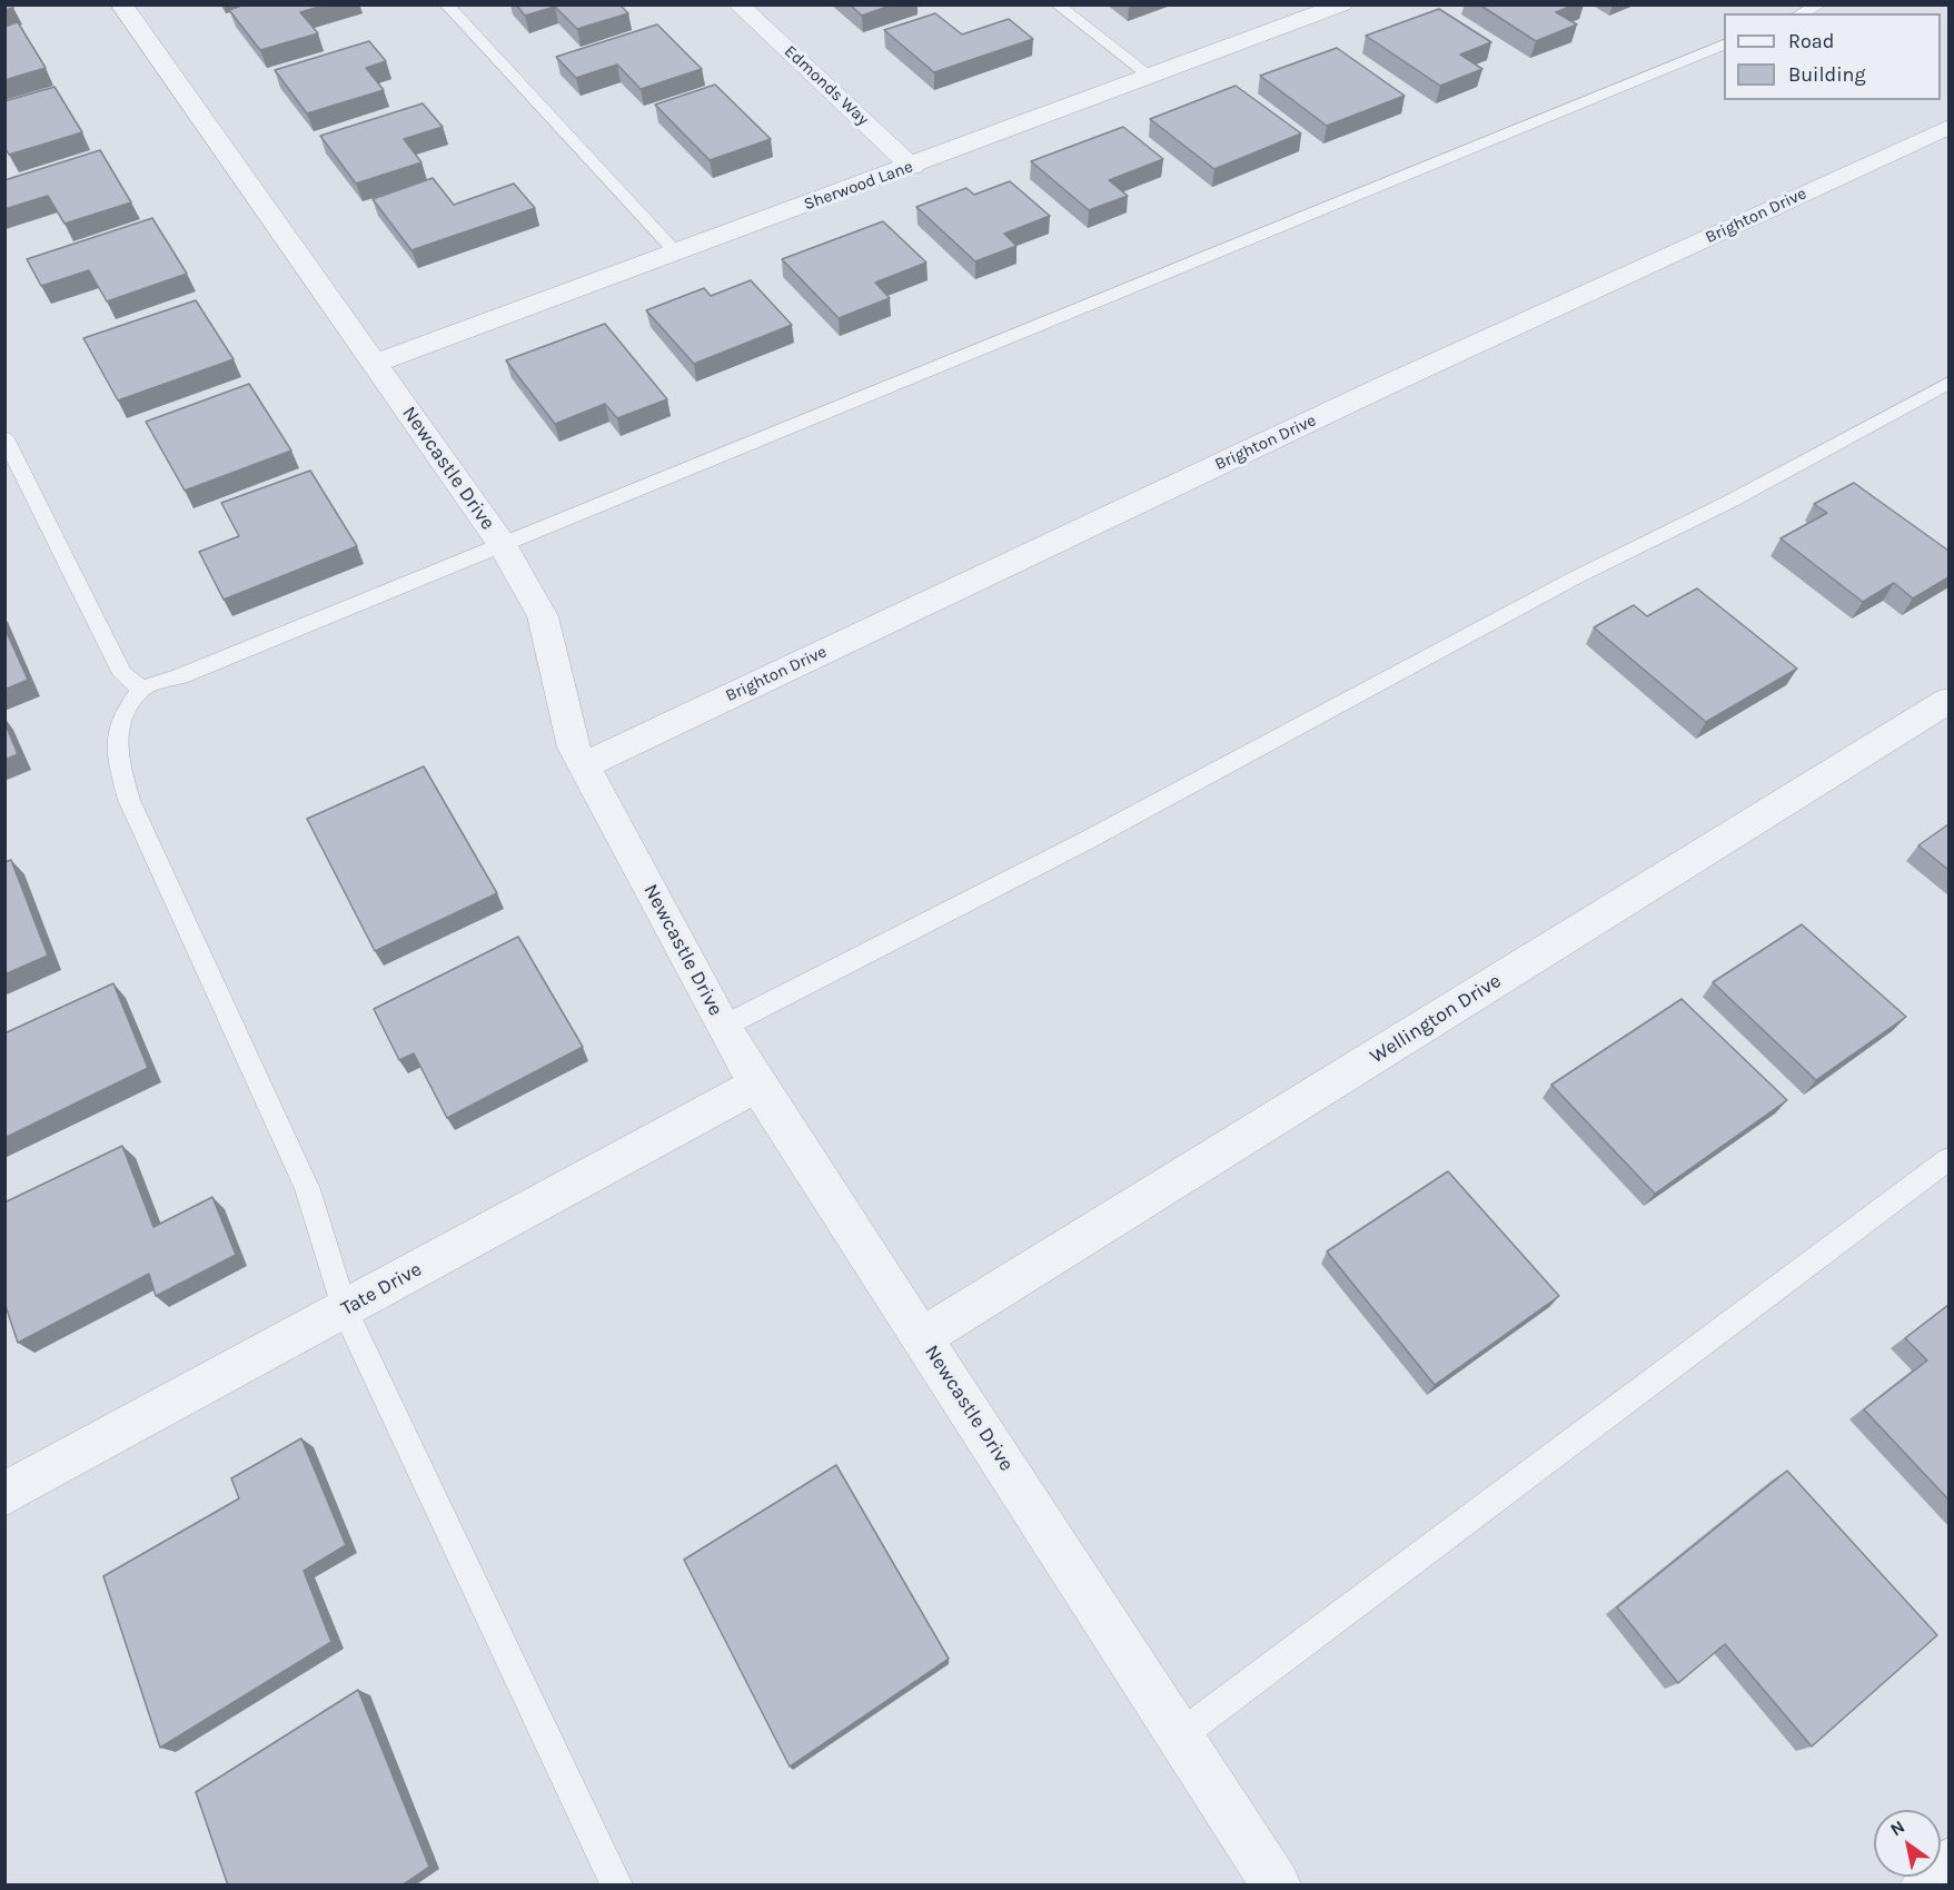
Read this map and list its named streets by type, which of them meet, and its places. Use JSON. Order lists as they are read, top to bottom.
{
  "streets": {
    "street": [
      "Edmonds Way",
      "Sherwood Lane",
      "Brighton Drive",
      "Newcastle Drive",
      "Wellington Drive",
      "Tate Drive"
    ]
  },
  "crossings": [
    ["Edmonds Way", "Sherwood Lane"],
    ["Sherwood Lane", "Newcastle Drive"],
    ["Brighton Drive", "Newcastle Drive"],
    ["Newcastle Drive", "Wellington Drive"],
    ["Newcastle Drive", "Tate Drive"]
  ],
  "legend": ["Road", "Building"],
  "north": "top left"
}
